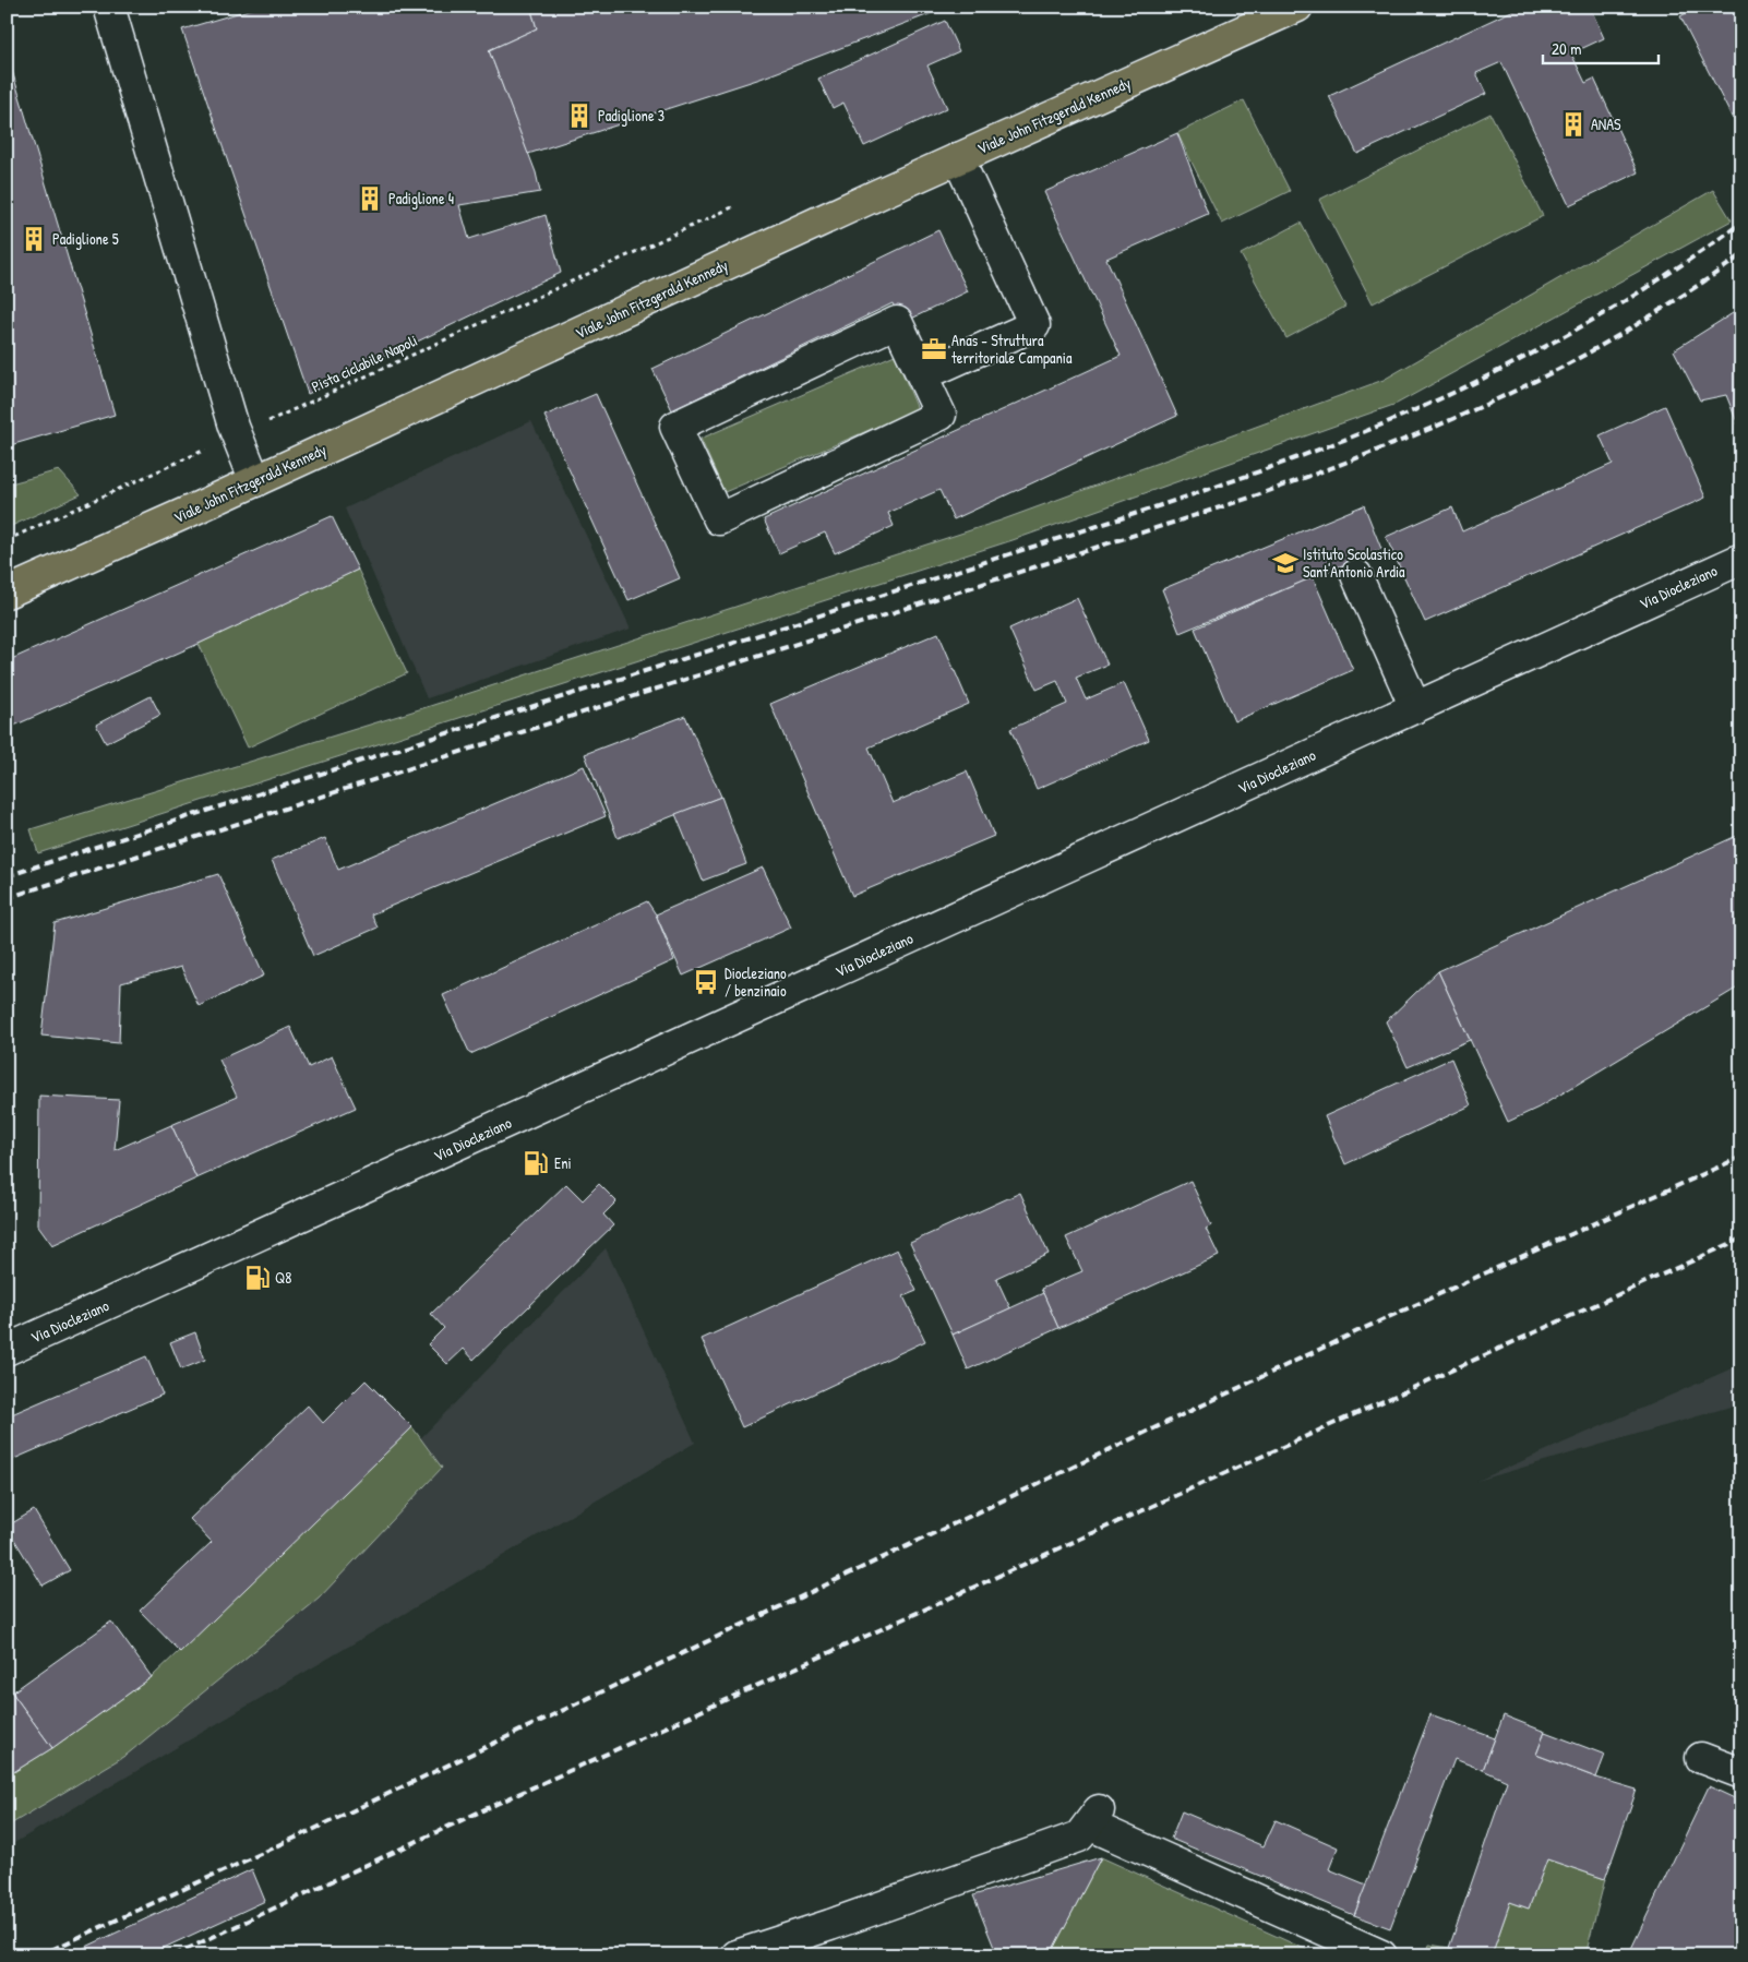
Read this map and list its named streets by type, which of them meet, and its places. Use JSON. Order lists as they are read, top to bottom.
{
  "streets": {
    "main road": ["Viale John Fitzgerald Kennedy"],
    "street": ["Via Diocleziano"],
    "path": ["Pista ciclabile Napoli"]
  },
  "places": {
    "building": [
      "Padiglione 3",
      "ANAS",
      "Padiglione 4",
      "Padiglione 5"
    ],
    "office": ["Anas - Struttura territoriale Campania"],
    "school or university": ["Istituto Scolastico Sant'Antonio Ardia"],
    "bus stop": ["Diocleziano / benzinaio"],
    "fuel station": ["Eni", "Q8"]
  },
  "scale_bar": "20 m"
}
